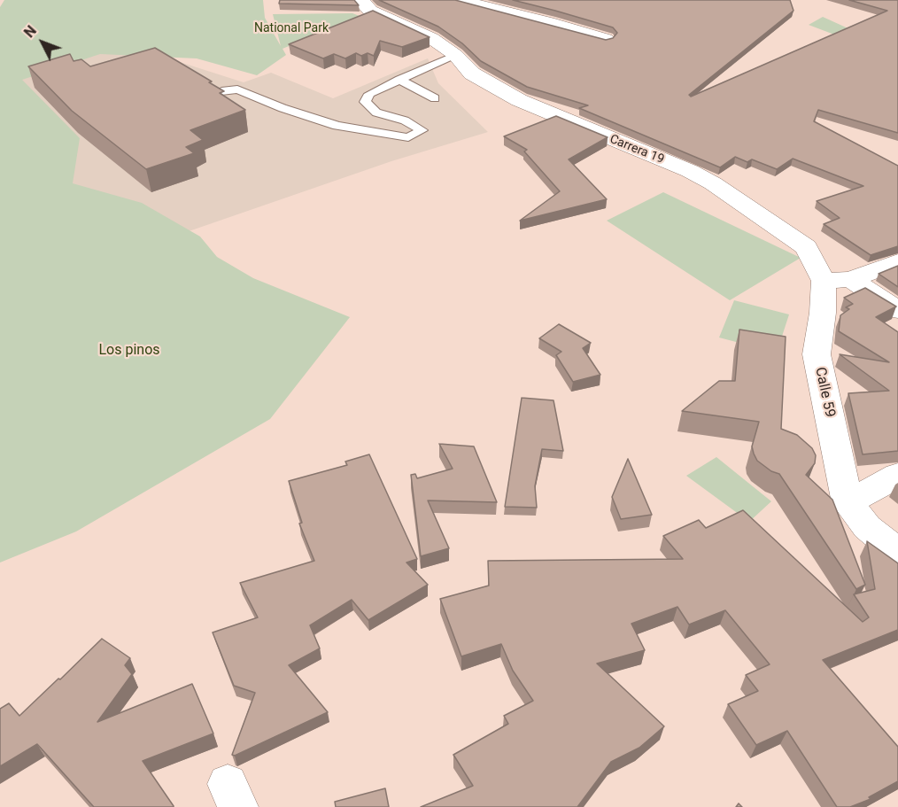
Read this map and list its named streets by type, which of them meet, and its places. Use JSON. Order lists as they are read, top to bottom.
{
  "streets": {
    "street": ["Carrera 19", "Calle 59"]
  },
  "crossings": [
    ["Carrera 19", "Calle 59"]
  ],
  "parks": ["National Park", "Los pinos"],
  "north": "top left"
}
